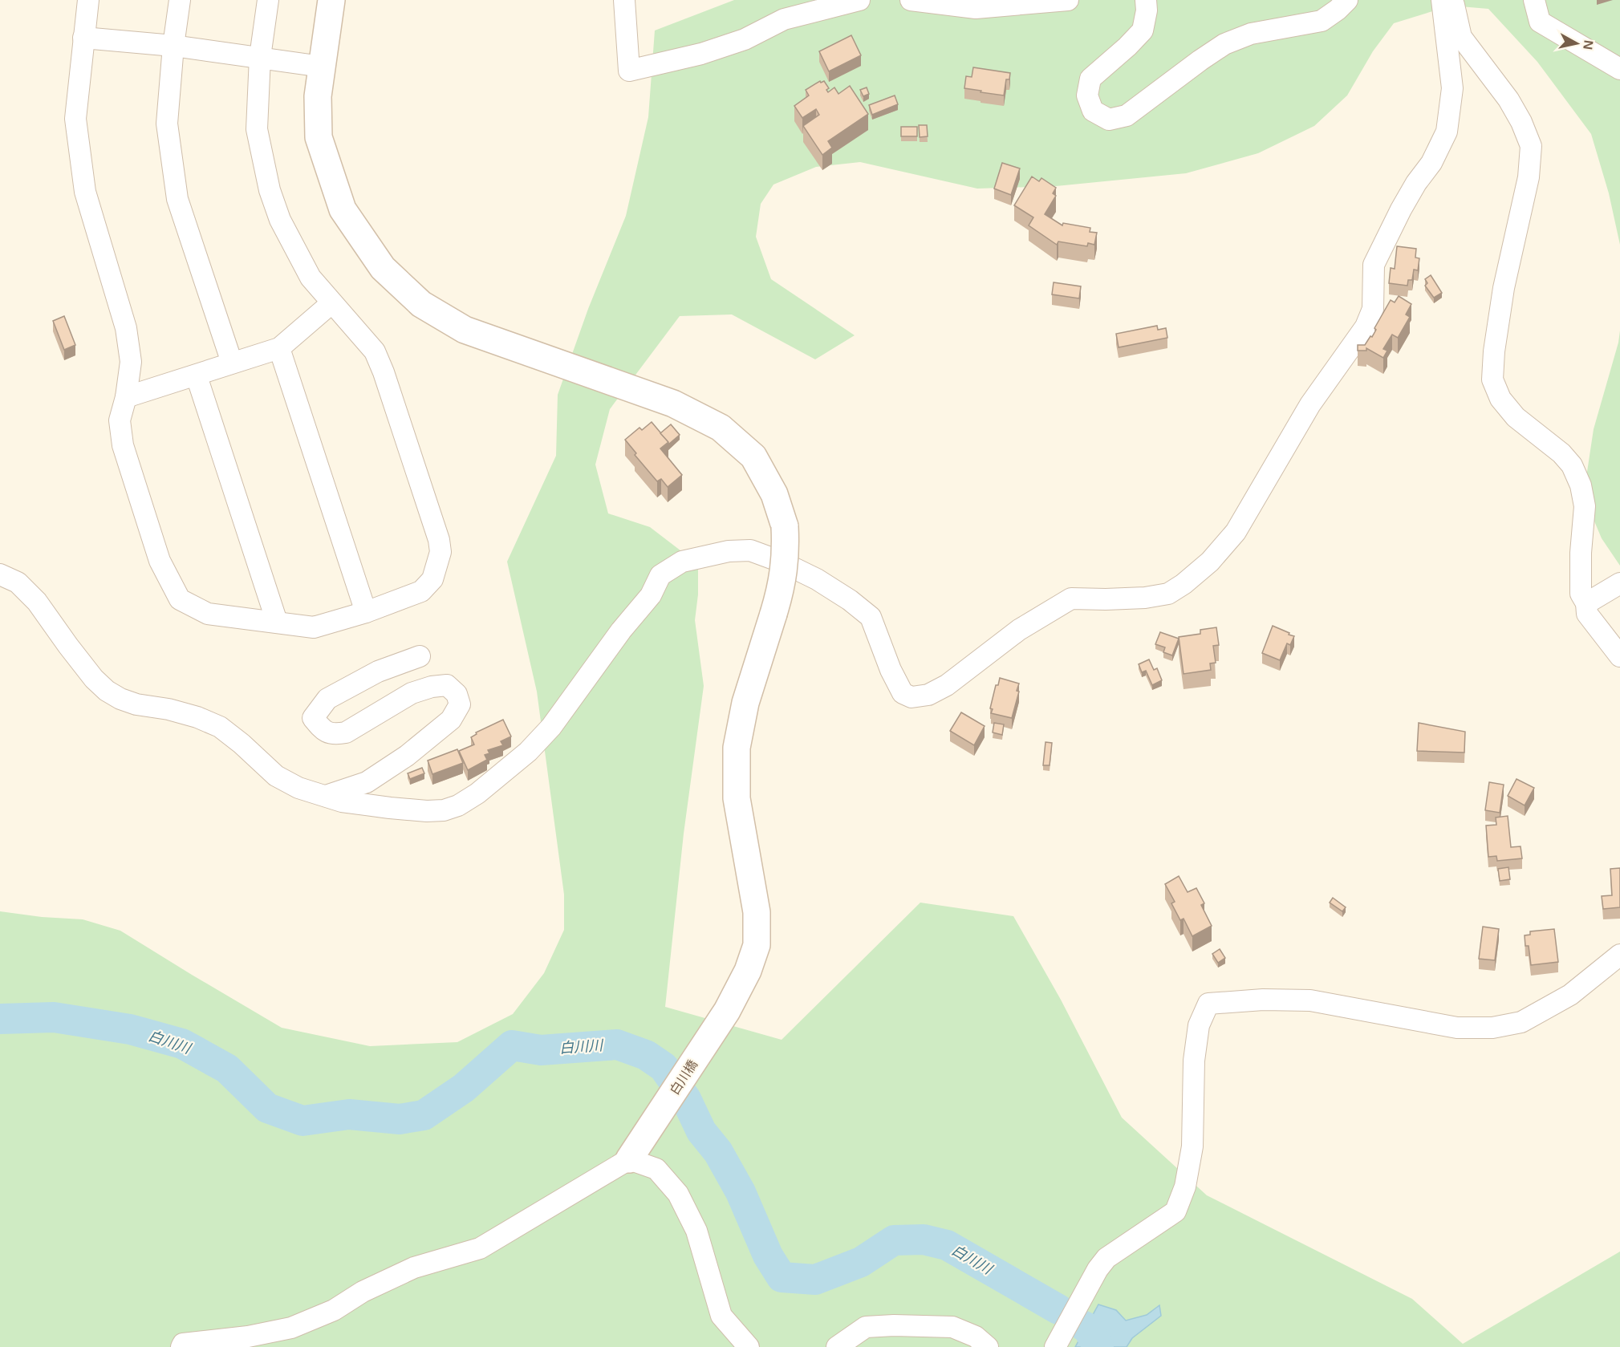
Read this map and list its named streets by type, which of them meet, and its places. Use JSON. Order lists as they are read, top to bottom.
{
  "streets": {
    "street": ["白川橋"]
  },
  "water": ["白川川"],
  "north": "right"
}
